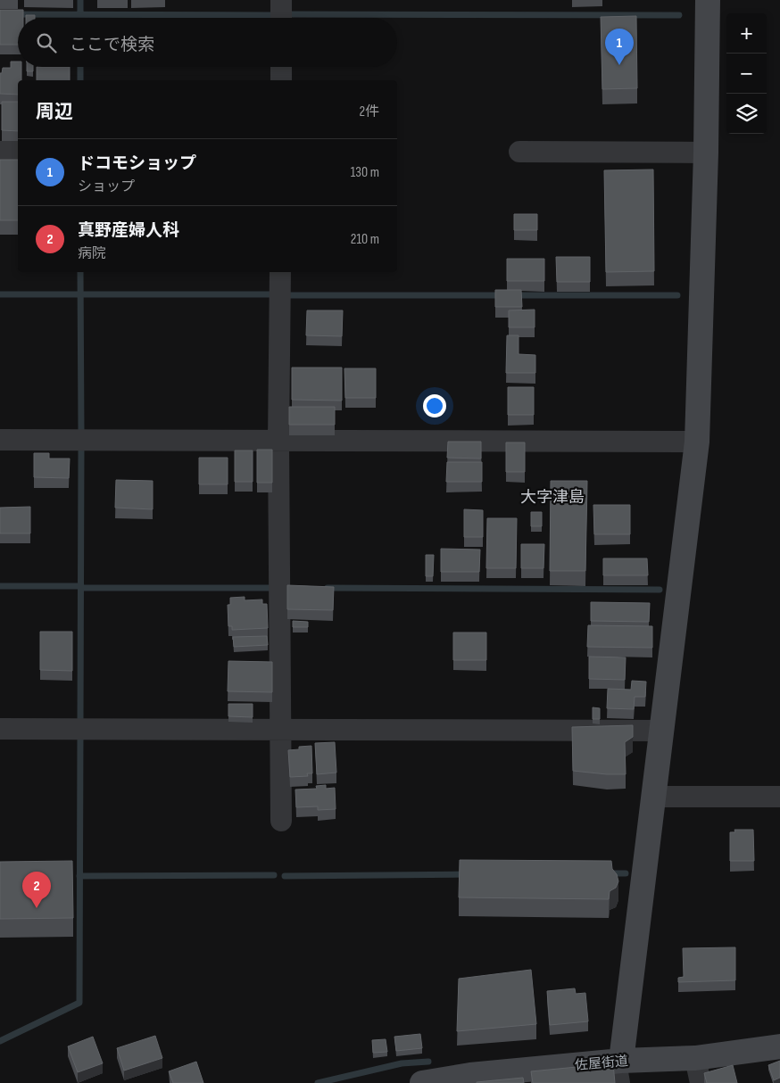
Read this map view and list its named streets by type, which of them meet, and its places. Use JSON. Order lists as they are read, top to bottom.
{
  "streets": {
    "street": ["佐屋街道"]
  },
  "districts": ["大字津島"],
  "page": {
    "map_buttons": ["+", "−"],
    "search": "ここで検索",
    "pins": ["1", "2"],
    "heading": ["周辺", "2件"],
    "list": [
      {
        "mark": "1",
        "name": "ドコモショップ",
        "note": "ショップ",
        "value": "130 m"
      },
      {
        "mark": "2",
        "name": "真野産婦人科",
        "note": "病院",
        "value": "210 m"
      }
    ]
  }
}
